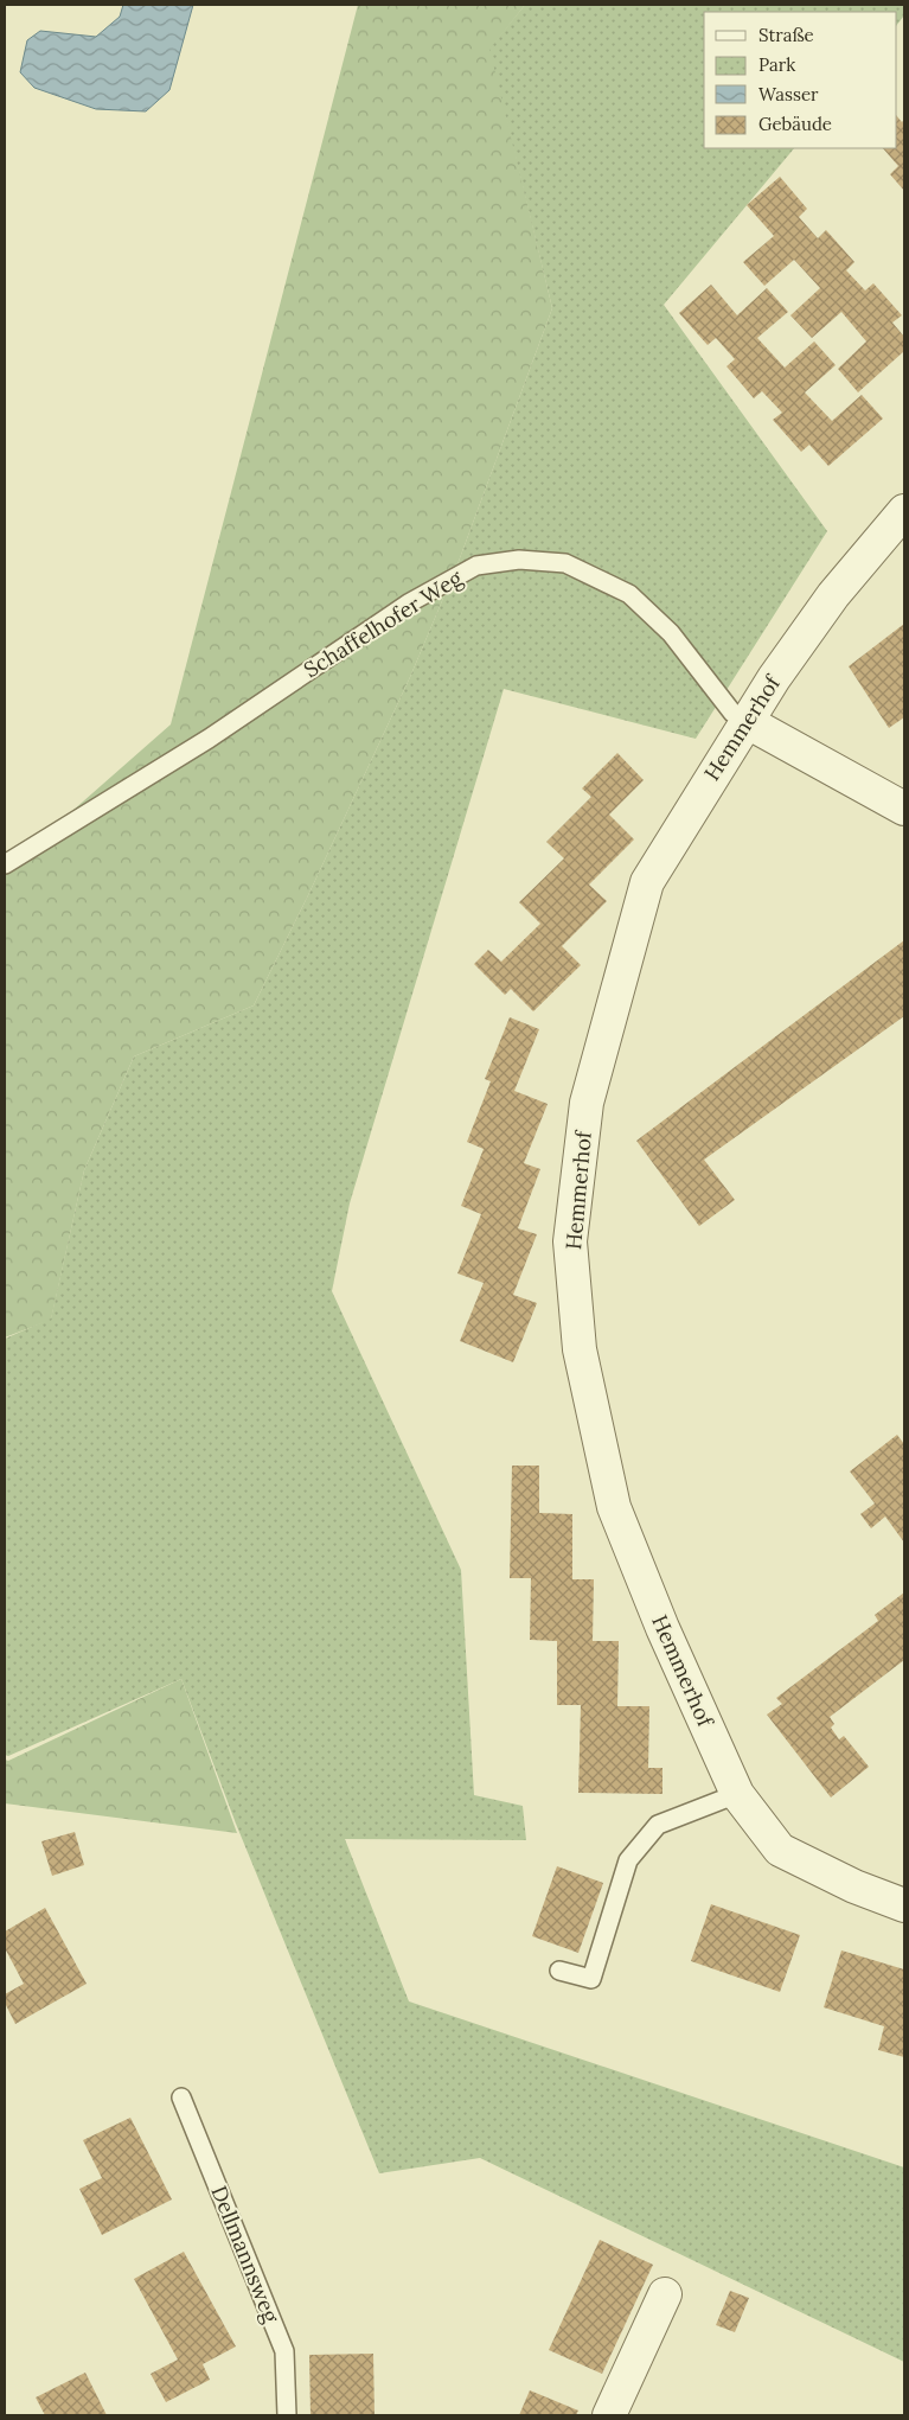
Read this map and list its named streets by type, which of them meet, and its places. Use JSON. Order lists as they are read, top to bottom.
{
  "streets": {
    "street": ["Schaffelhofer Weg", "Hemmerhof"],
    "lane": ["Dellmannsweg"]
  },
  "crossings": [
    ["Schaffelhofer Weg", "Hemmerhof"]
  ],
  "legend": [
    "Straße",
    "Park",
    "Wasser",
    "Gebäude"
  ]
}
